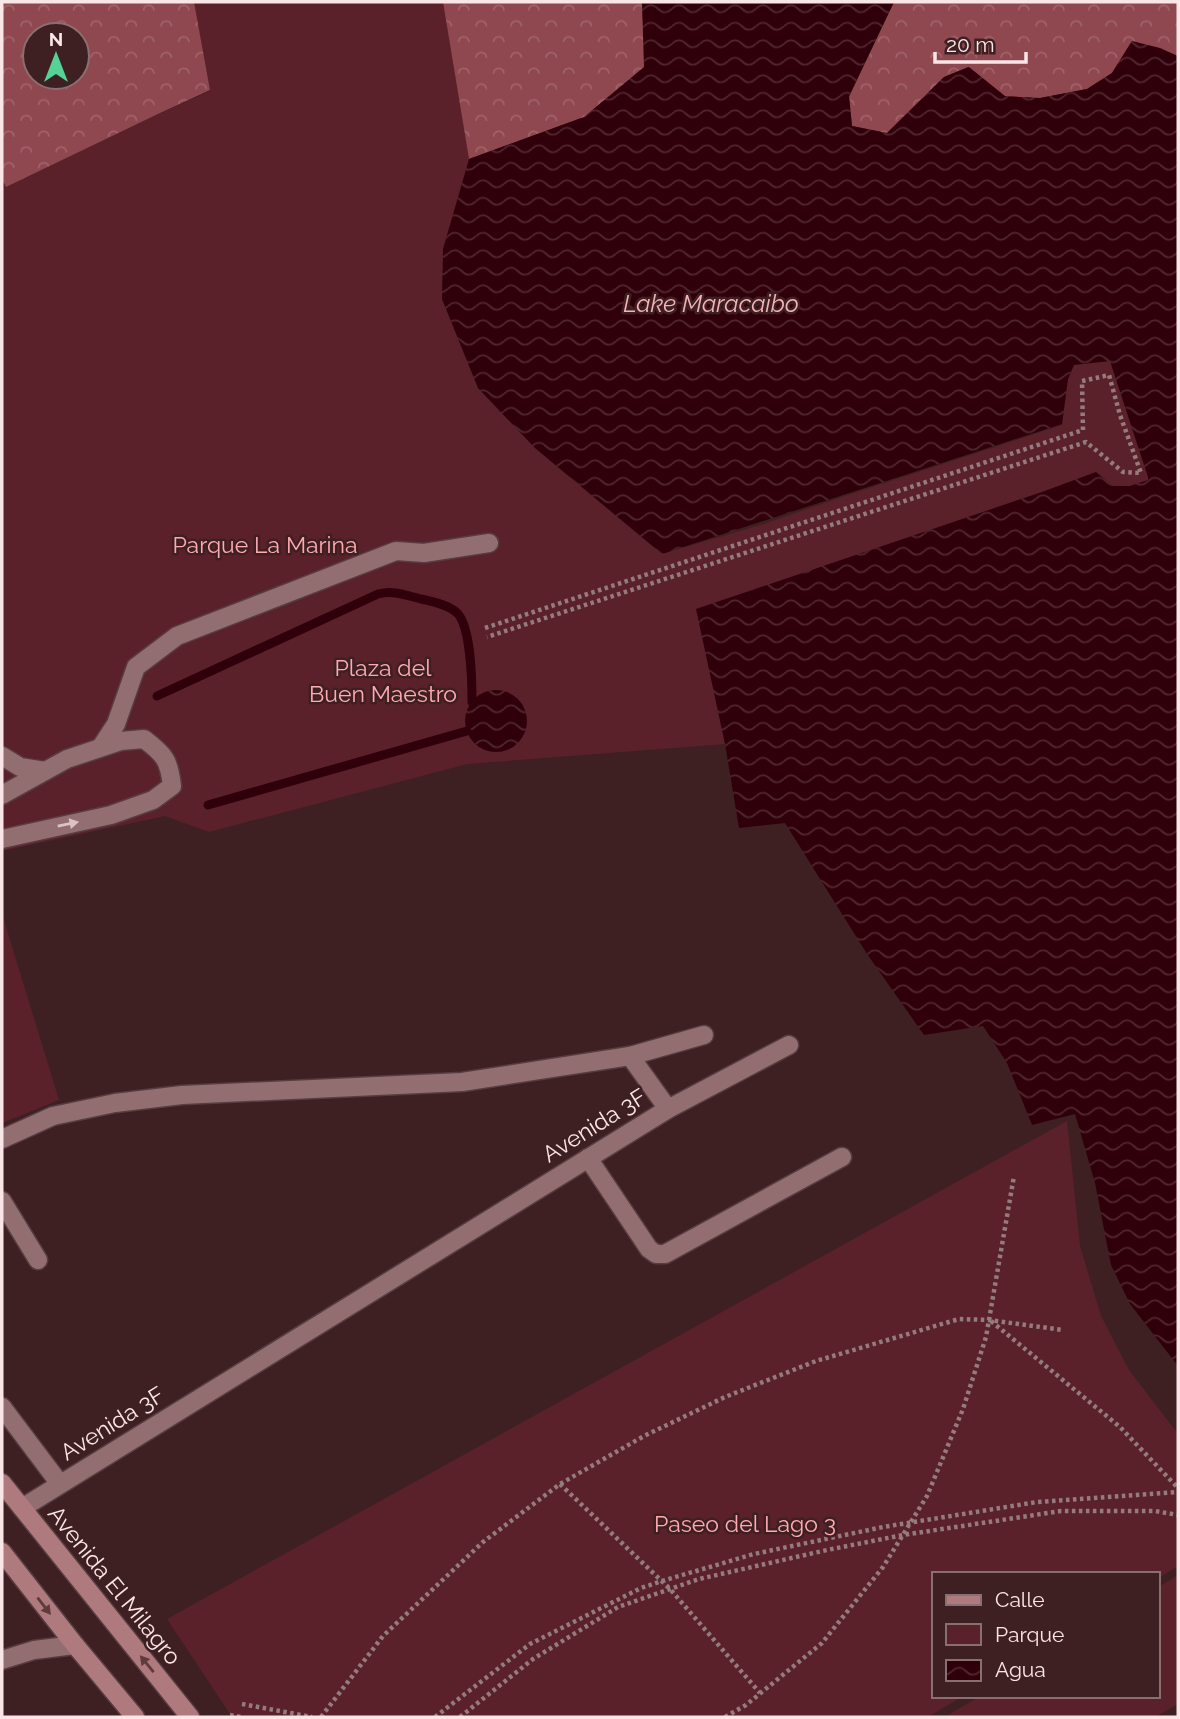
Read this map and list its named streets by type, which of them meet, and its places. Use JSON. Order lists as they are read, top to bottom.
{
  "streets": {
    "main road": ["Avenida El Milagro"],
    "street": ["Avenida 3F"]
  },
  "crossings": [
    ["Avenida 3F", "Avenida El Milagro"]
  ],
  "water": ["Lake Maracaibo"],
  "parks": ["Parque La Marina", "Plaza del Buen Maestro", "Paseo del Lago 3"],
  "legend": ["Calle", "Parque", "Agua"],
  "scale_bar": "20 m",
  "north": "top"
}
